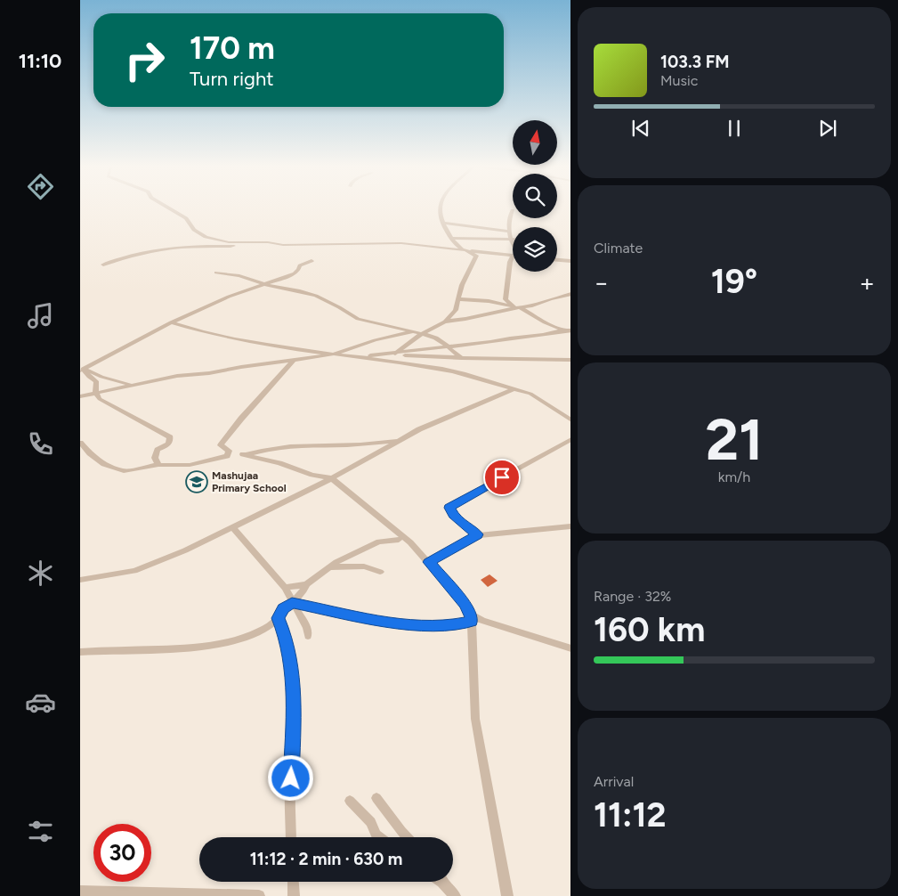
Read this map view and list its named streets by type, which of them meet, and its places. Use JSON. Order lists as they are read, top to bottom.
{
  "places": {
    "school or university": ["Mashujaa Primary School"]
  },
  "north": "top",
  "page": {
    "tabs": "11:10",
    "turn": ["170 m", "Turn right"],
    "song": ["103.3 FM", "Music"],
    "tile": [
      "Climate",
      ["21", "km/h"],
      ["Range · 32%", "160 km"],
      ["Arrival", "11:12"]
    ],
    "heat": ["−", "19°", "+"],
    "limit": "30",
    "trip": "11:12 · 2 min · 630 m"
  }
}
